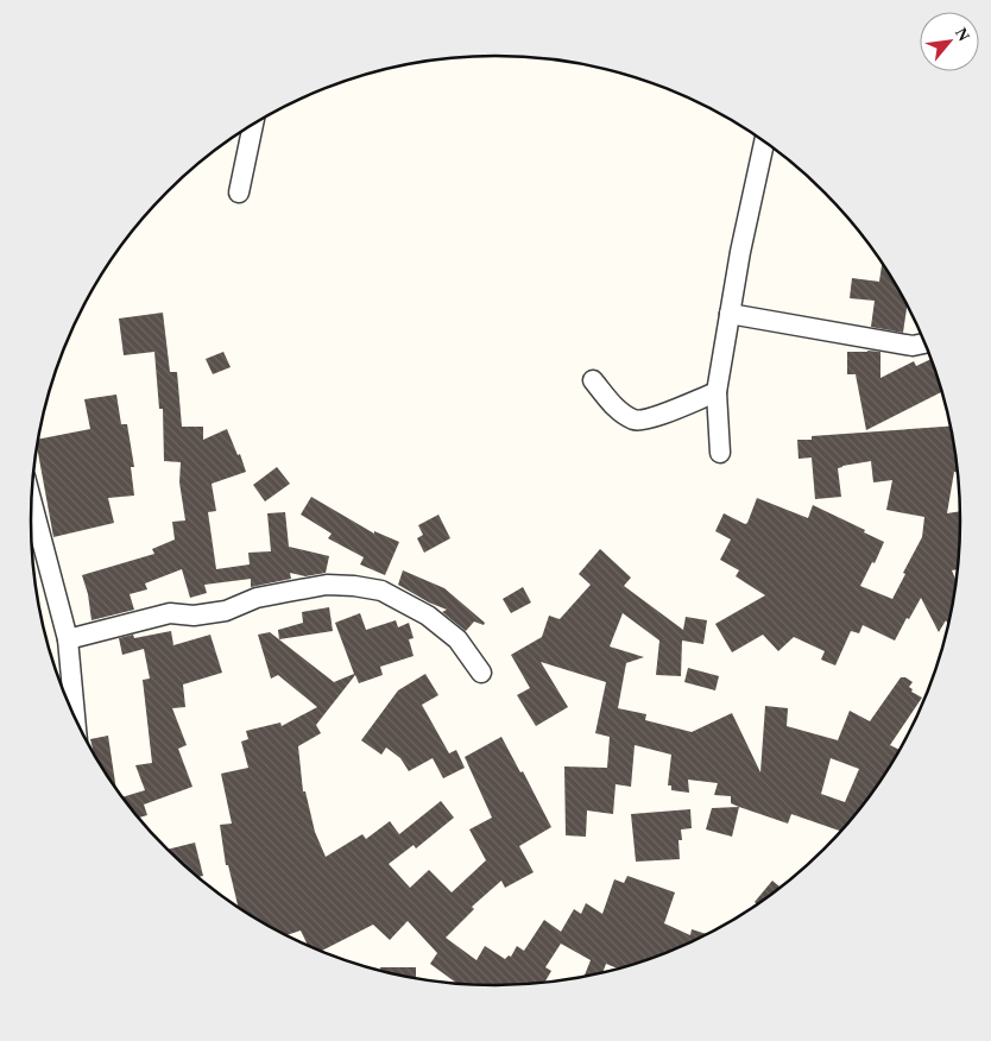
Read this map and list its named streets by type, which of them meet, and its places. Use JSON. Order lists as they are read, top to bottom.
{
  "north": "top right"
}
